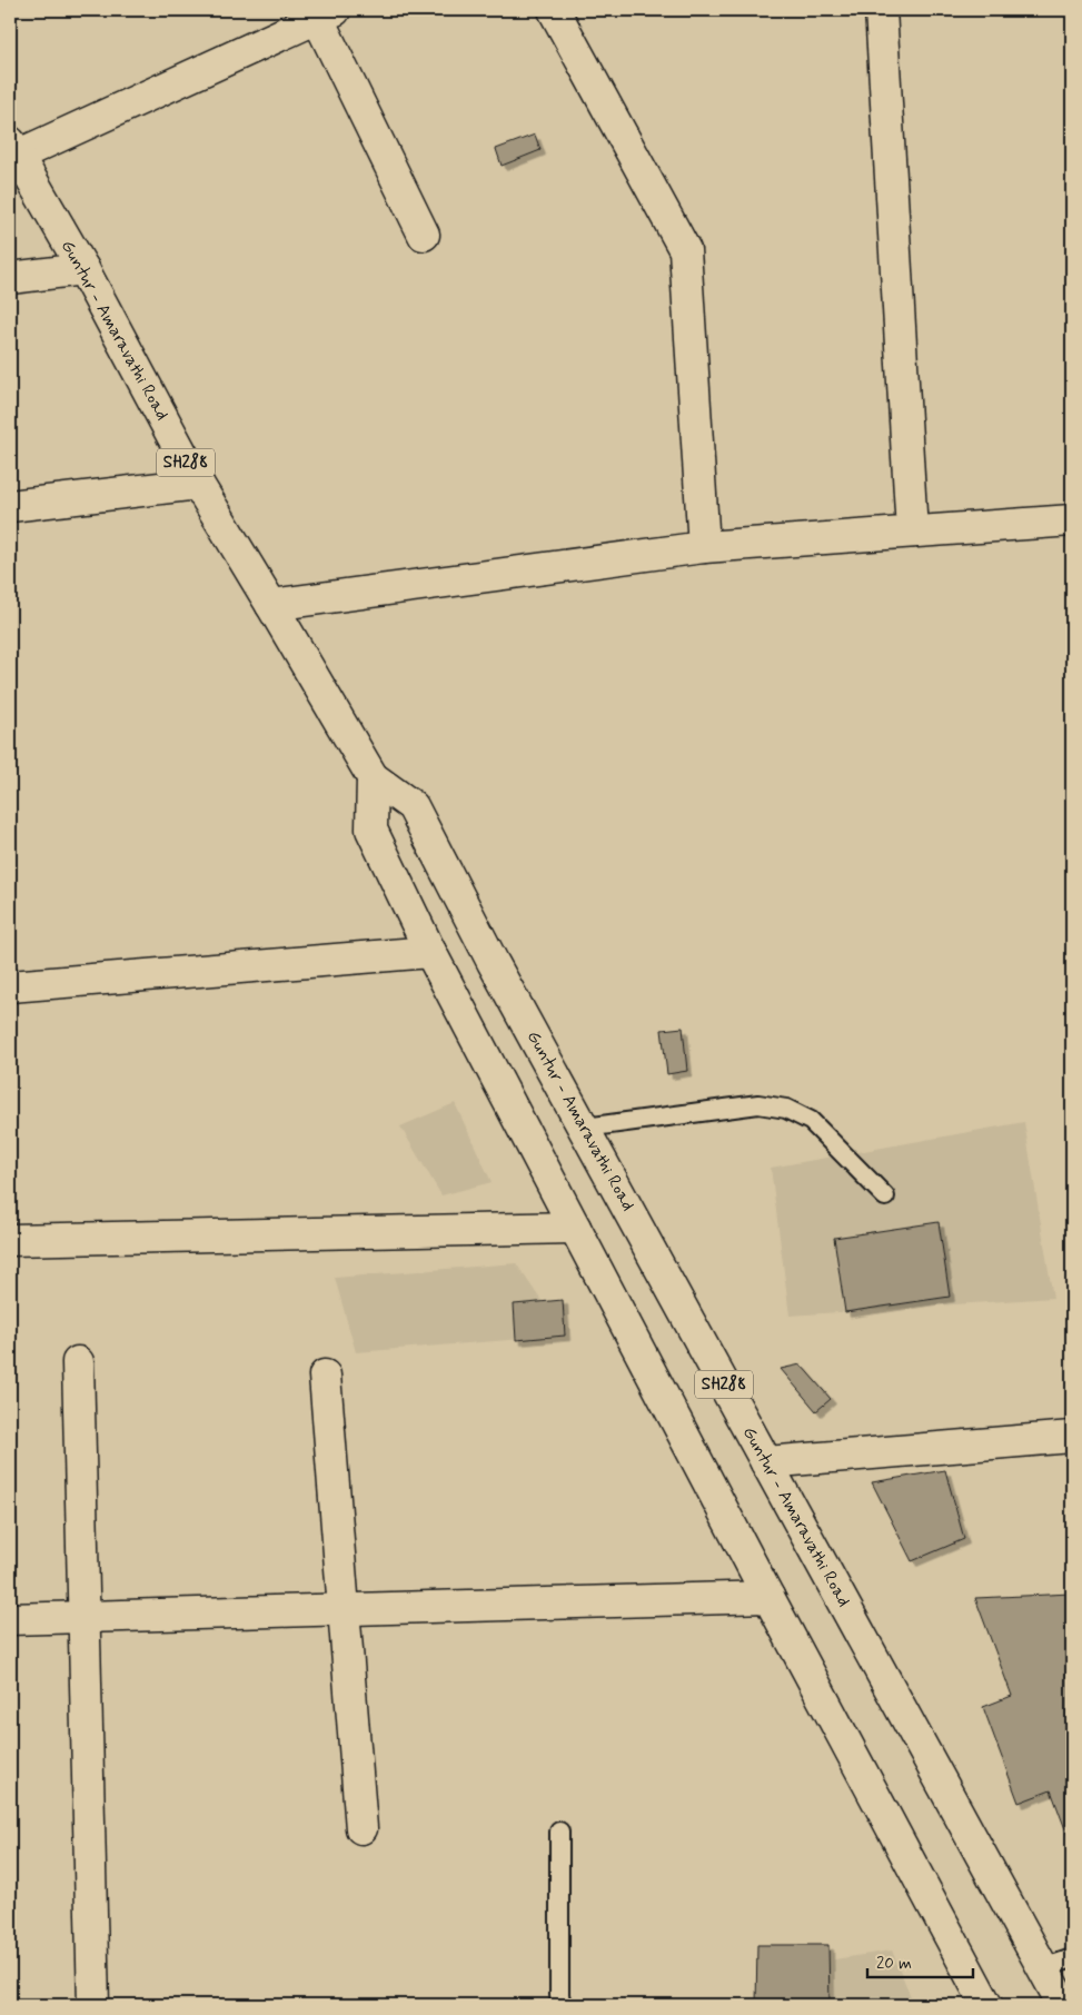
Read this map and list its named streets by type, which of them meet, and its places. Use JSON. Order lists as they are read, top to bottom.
{
  "streets": {
    "street": ["Guntur - Amaravathi Road", "SH288"]
  },
  "crossings": [
    ["Guntur - Amaravathi Road", "SH288"]
  ],
  "scale_bar": "20 m"
}
